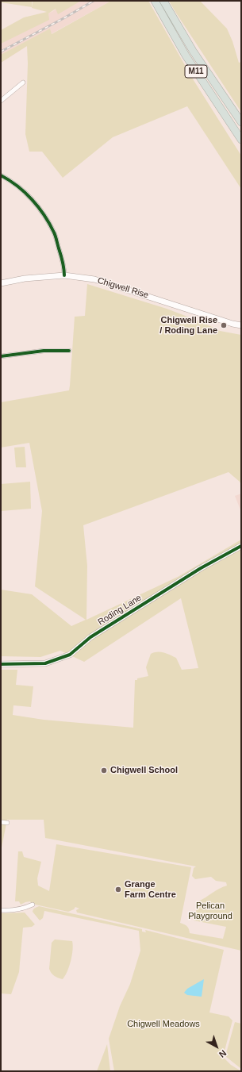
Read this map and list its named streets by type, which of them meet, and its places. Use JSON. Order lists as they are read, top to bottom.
{
  "streets": {
    "highway": ["M11"],
    "street": ["Chigwell Rise", "Roding Lane"]
  },
  "parks": ["Pelican Playground", "Chigwell Meadows"],
  "places": ["Chigwell Rise / Roding Lane", "Chigwell School", "Grange Farm Centre"],
  "north": "bottom right"
}
